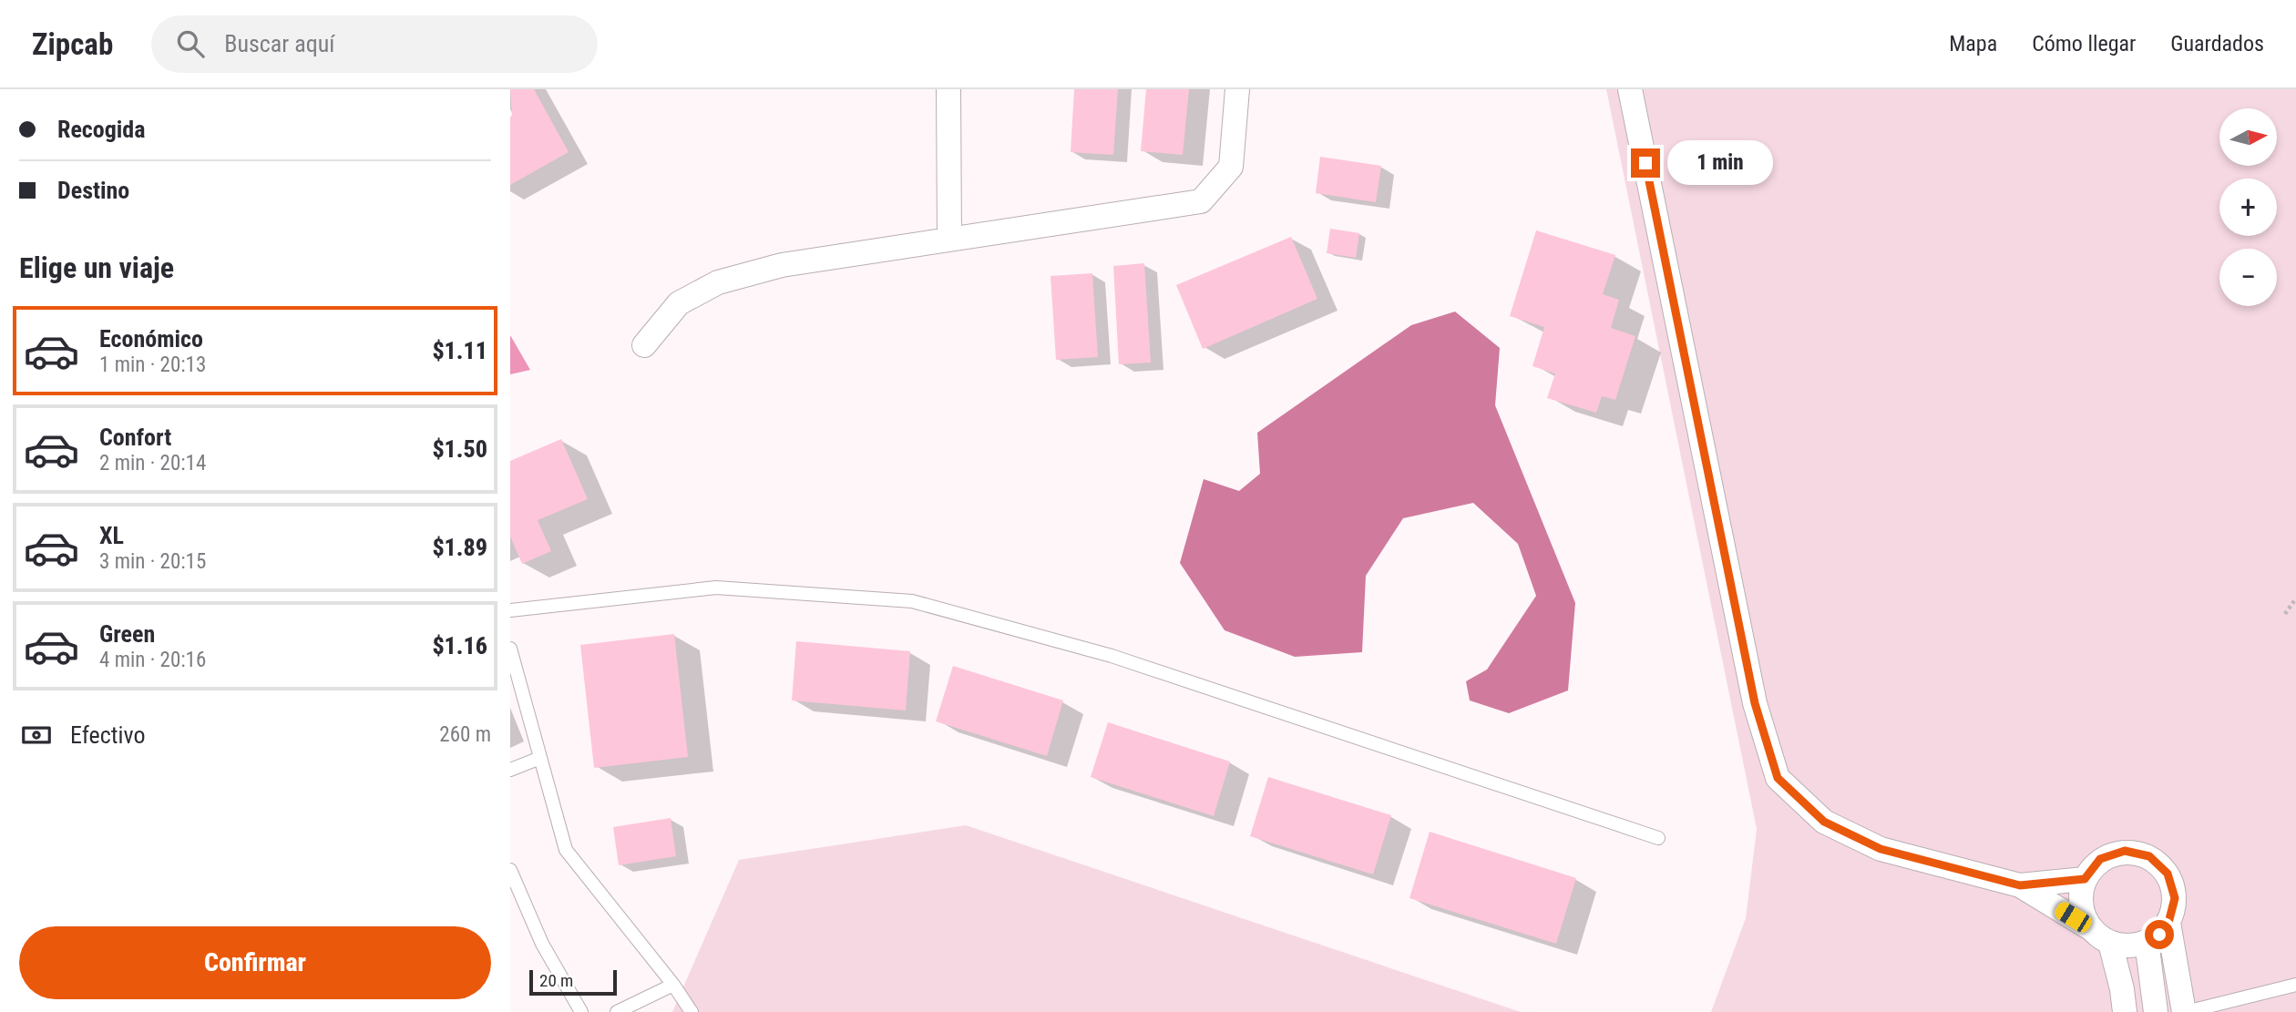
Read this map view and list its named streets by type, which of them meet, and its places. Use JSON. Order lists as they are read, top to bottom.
{
  "scale_bar": "20 m",
  "north": "right",
  "page": {
    "header": "Zipcab",
    "search": "Buscar aquí",
    "nav": ["Mapa", "Cómo llegar", "Guardados"],
    "banner": ["Recogida", "Destino"],
    "map_buttons": ["+", "−"],
    "bubble": "1 min",
    "heading": "Elige un viaje",
    "list": [
      {
        "name": "Económico",
        "note": "1 min · 20:13",
        "value": "$1.11"
      },
      {
        "name": "Confort",
        "note": "2 min · 20:14",
        "value": "$1.50"
      },
      {
        "name": "XL",
        "note": "3 min · 20:15",
        "value": "$1.89"
      },
      {
        "name": "Green",
        "note": "4 min · 20:16",
        "value": "$1.16"
      }
    ],
    "pay": ["Efectivo", "260 m"],
    "buttons": "Confirmar",
    "scale": "20 m"
  }
}
